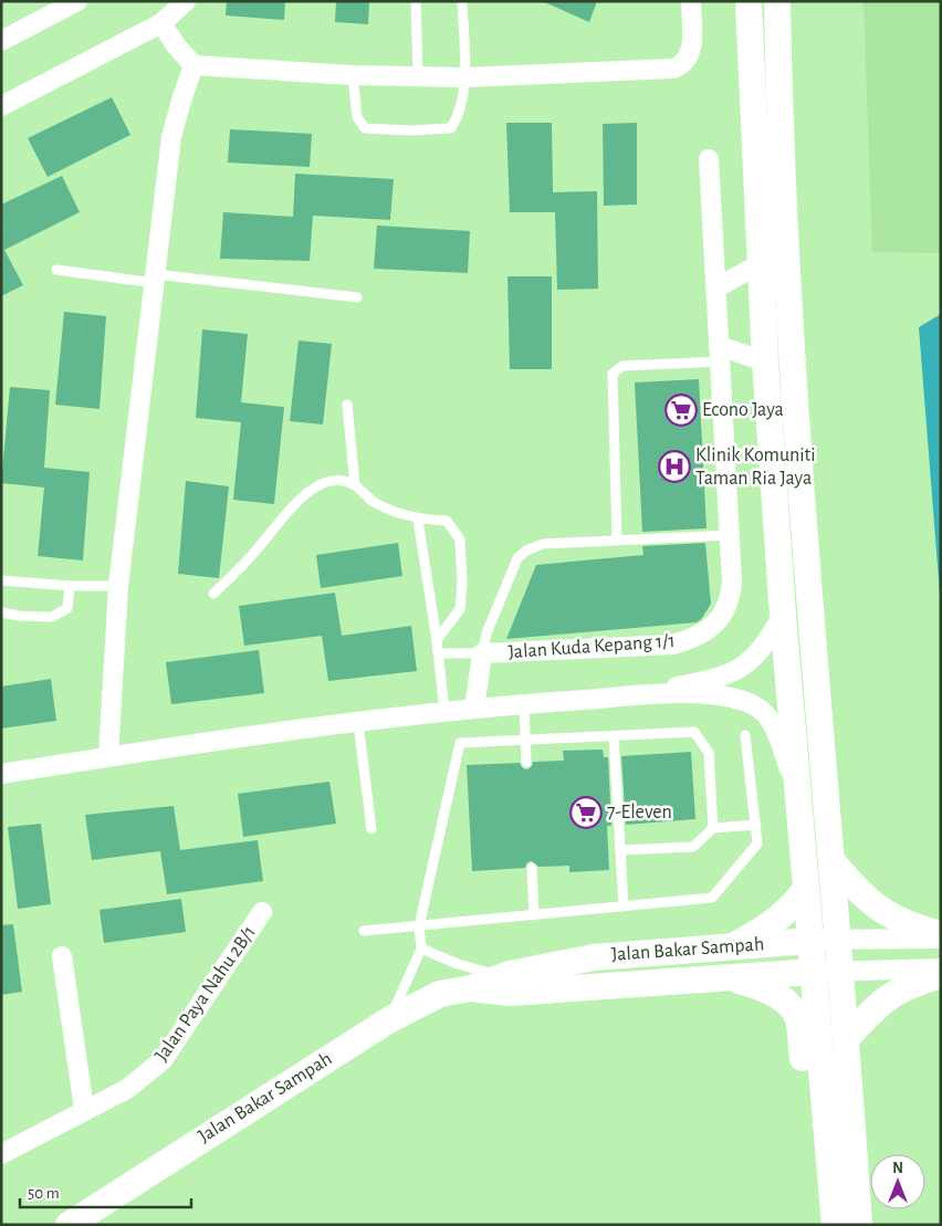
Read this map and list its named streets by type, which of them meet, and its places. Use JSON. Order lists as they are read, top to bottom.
{
  "streets": {
    "main road": ["Jalan Bakar Sampah"],
    "street": ["Jalan Kuda Kepang 1/1", "Jalan Paya Nahu 2B/1"]
  },
  "places": {
    "supermarket": ["Econo Jaya", "7-Eleven"],
    "hospital": ["Klinik Komuniti Taman Ria Jaya"]
  },
  "scale_bar": "50 m",
  "north": "top"
}
